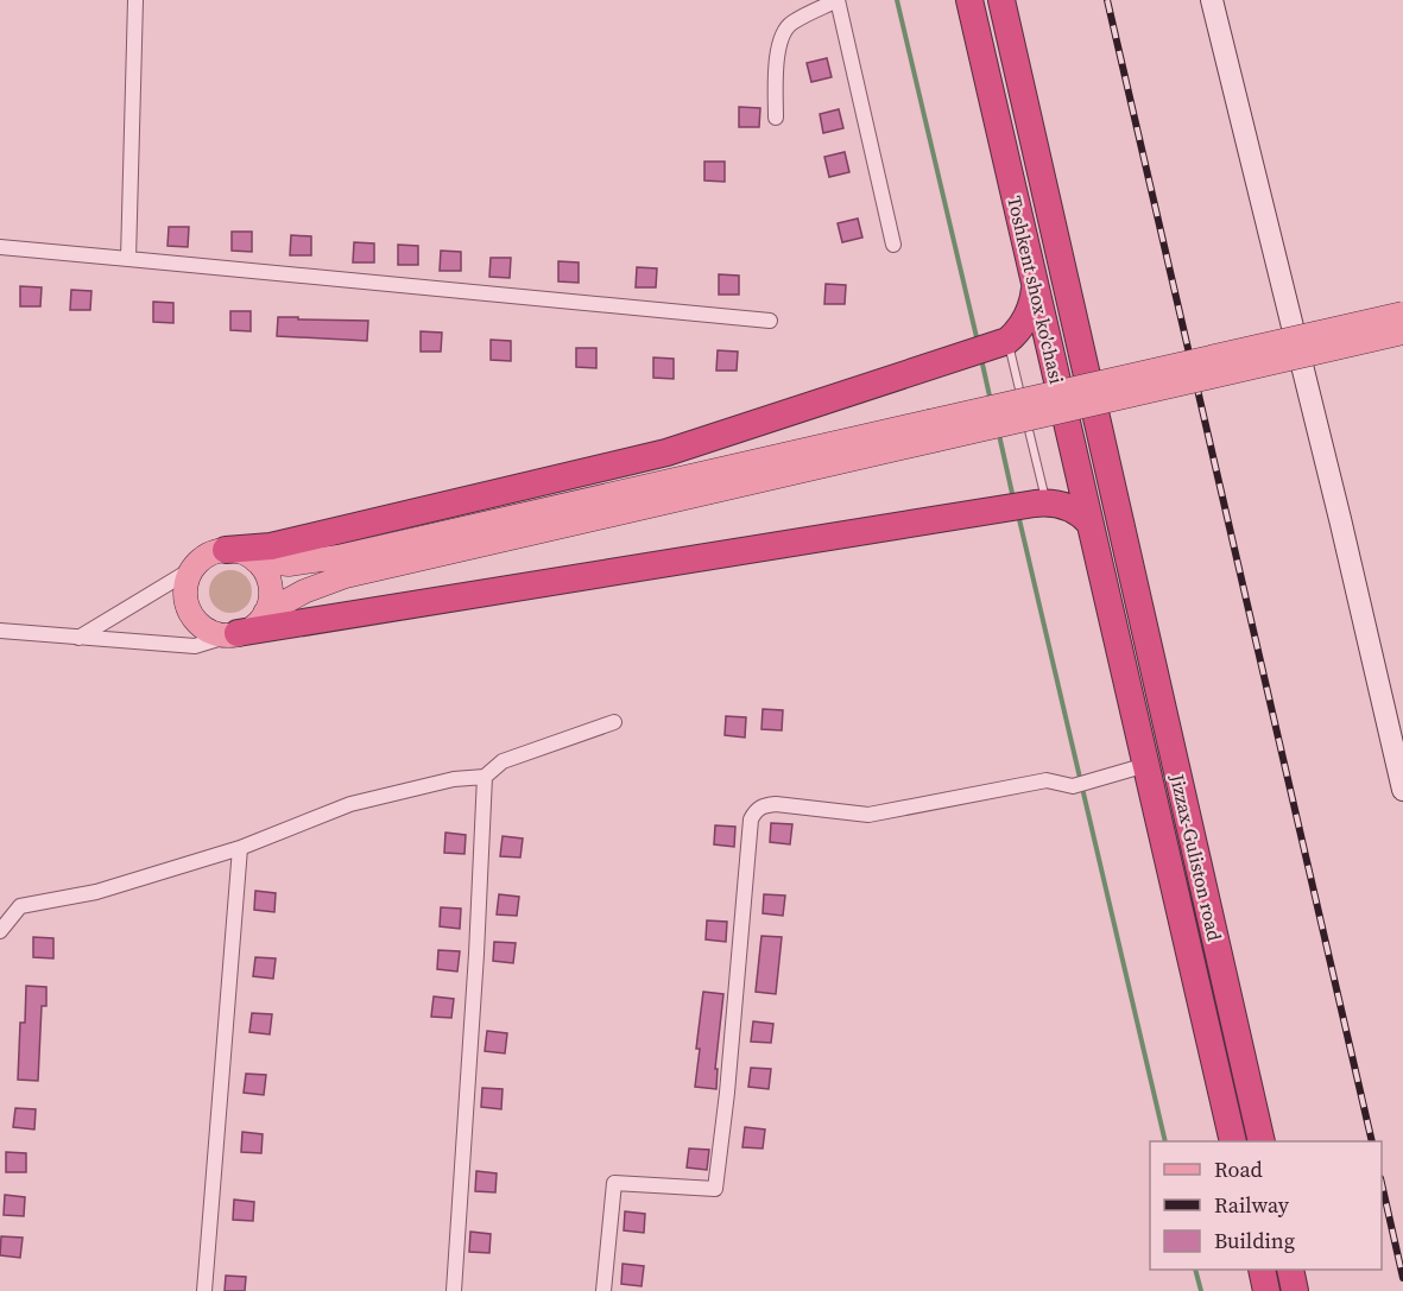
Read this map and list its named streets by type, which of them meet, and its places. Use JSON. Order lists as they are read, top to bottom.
{
  "streets": {
    "highway": ["Toshkent shox ko'chasi", "Jizzax-Guliston road"]
  },
  "crossings": [
    ["Toshkent shox ko'chasi", "Jizzax-Guliston road"]
  ],
  "legend": ["Road", "Railway", "Building"]
}
